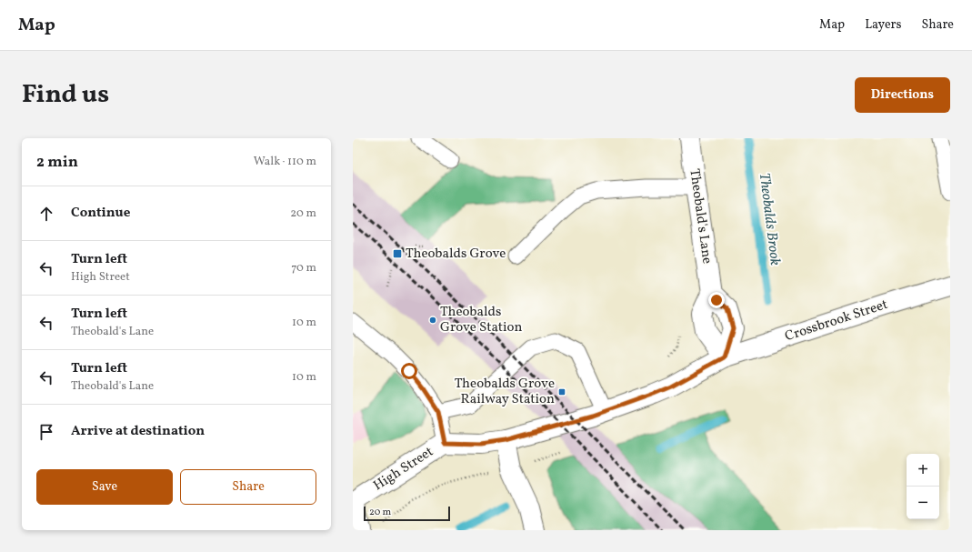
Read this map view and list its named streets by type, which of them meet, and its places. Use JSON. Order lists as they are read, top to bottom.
{
  "streets": {
    "main road": ["Theobald's Lane", "Crossbrook Street", "High Street"]
  },
  "crossings": [
    ["Crossbrook Street", "High Street"]
  ],
  "water": ["Theobalds Brook"],
  "places": {
    "transit": ["Theobalds Grove", "Theobalds Grove Railway Station"],
    "other": ["Theobalds Grove Station"]
  },
  "scale_bar": "20 m",
  "page": {
    "header": "Map",
    "nav": ["Map", "Layers", "Share"],
    "title": "Find us",
    "buttons": [
      "Directions",
      ["Save", "Share"]
    ],
    "heading": ["2 min", "Walk · 110 m"],
    "list": [
      ["Continue", "20 m"],
      ["Turn left", "High Street", "70 m"],
      ["Turn left", "Theobald's Lane", "10 m"],
      ["Turn left", "Theobald's Lane", "10 m"],
      "Arrive at destination"
    ],
    "map_buttons": ["+", "−"],
    "scale": "20 m"
  }
}
